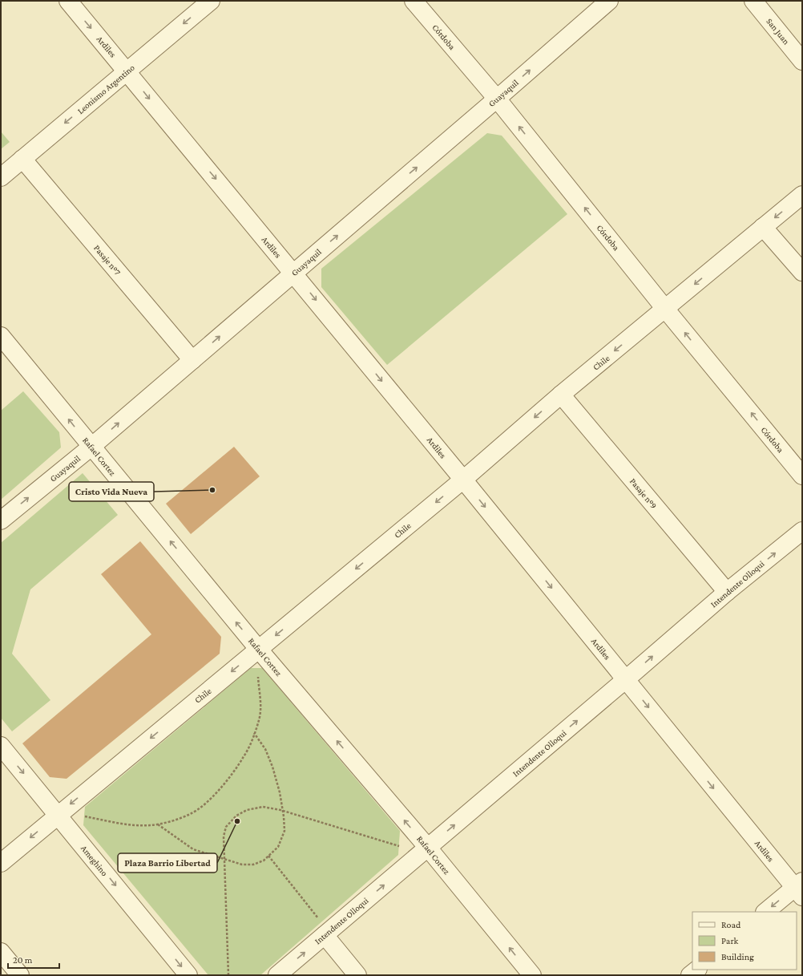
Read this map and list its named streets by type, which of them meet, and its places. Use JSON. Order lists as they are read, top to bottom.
{
  "streets": {
    "street": [
      "San Juan",
      "Córdoba",
      "Ardiles",
      "Leonismo Argentino",
      "Guayaquil",
      "Pasaje nº7",
      "Chile",
      "Rafael Cortez",
      "Pasaje nº9",
      "Intendente Olloqui",
      "Ameghino"
    ]
  },
  "crossings": [
    ["Córdoba", "Guayaquil"],
    ["Córdoba", "Chile"],
    ["Ardiles", "Leonismo Argentino"],
    ["Ardiles", "Guayaquil"],
    ["Ardiles", "Chile"],
    ["Ardiles", "Intendente Olloqui"],
    ["Leonismo Argentino", "Pasaje nº7"],
    ["Guayaquil", "Pasaje nº7"],
    ["Guayaquil", "Rafael Cortez"],
    ["Chile", "Rafael Cortez"],
    ["Chile", "Pasaje nº9"],
    ["Chile", "Ameghino"],
    ["Rafael Cortez", "Intendente Olloqui"],
    ["Pasaje nº9", "Intendente Olloqui"]
  ],
  "one_way": [
    "Córdoba",
    "Ardiles",
    "Leonismo Argentino",
    "Guayaquil",
    "Chile",
    "Rafael Cortez",
    "Intendente Olloqui",
    "Ameghino"
  ],
  "places": ["Cristo Vida Nueva", "Plaza Barrio Libertad"],
  "legend": ["Road", "Park", "Building"],
  "scale_bar": "20 m"
}
